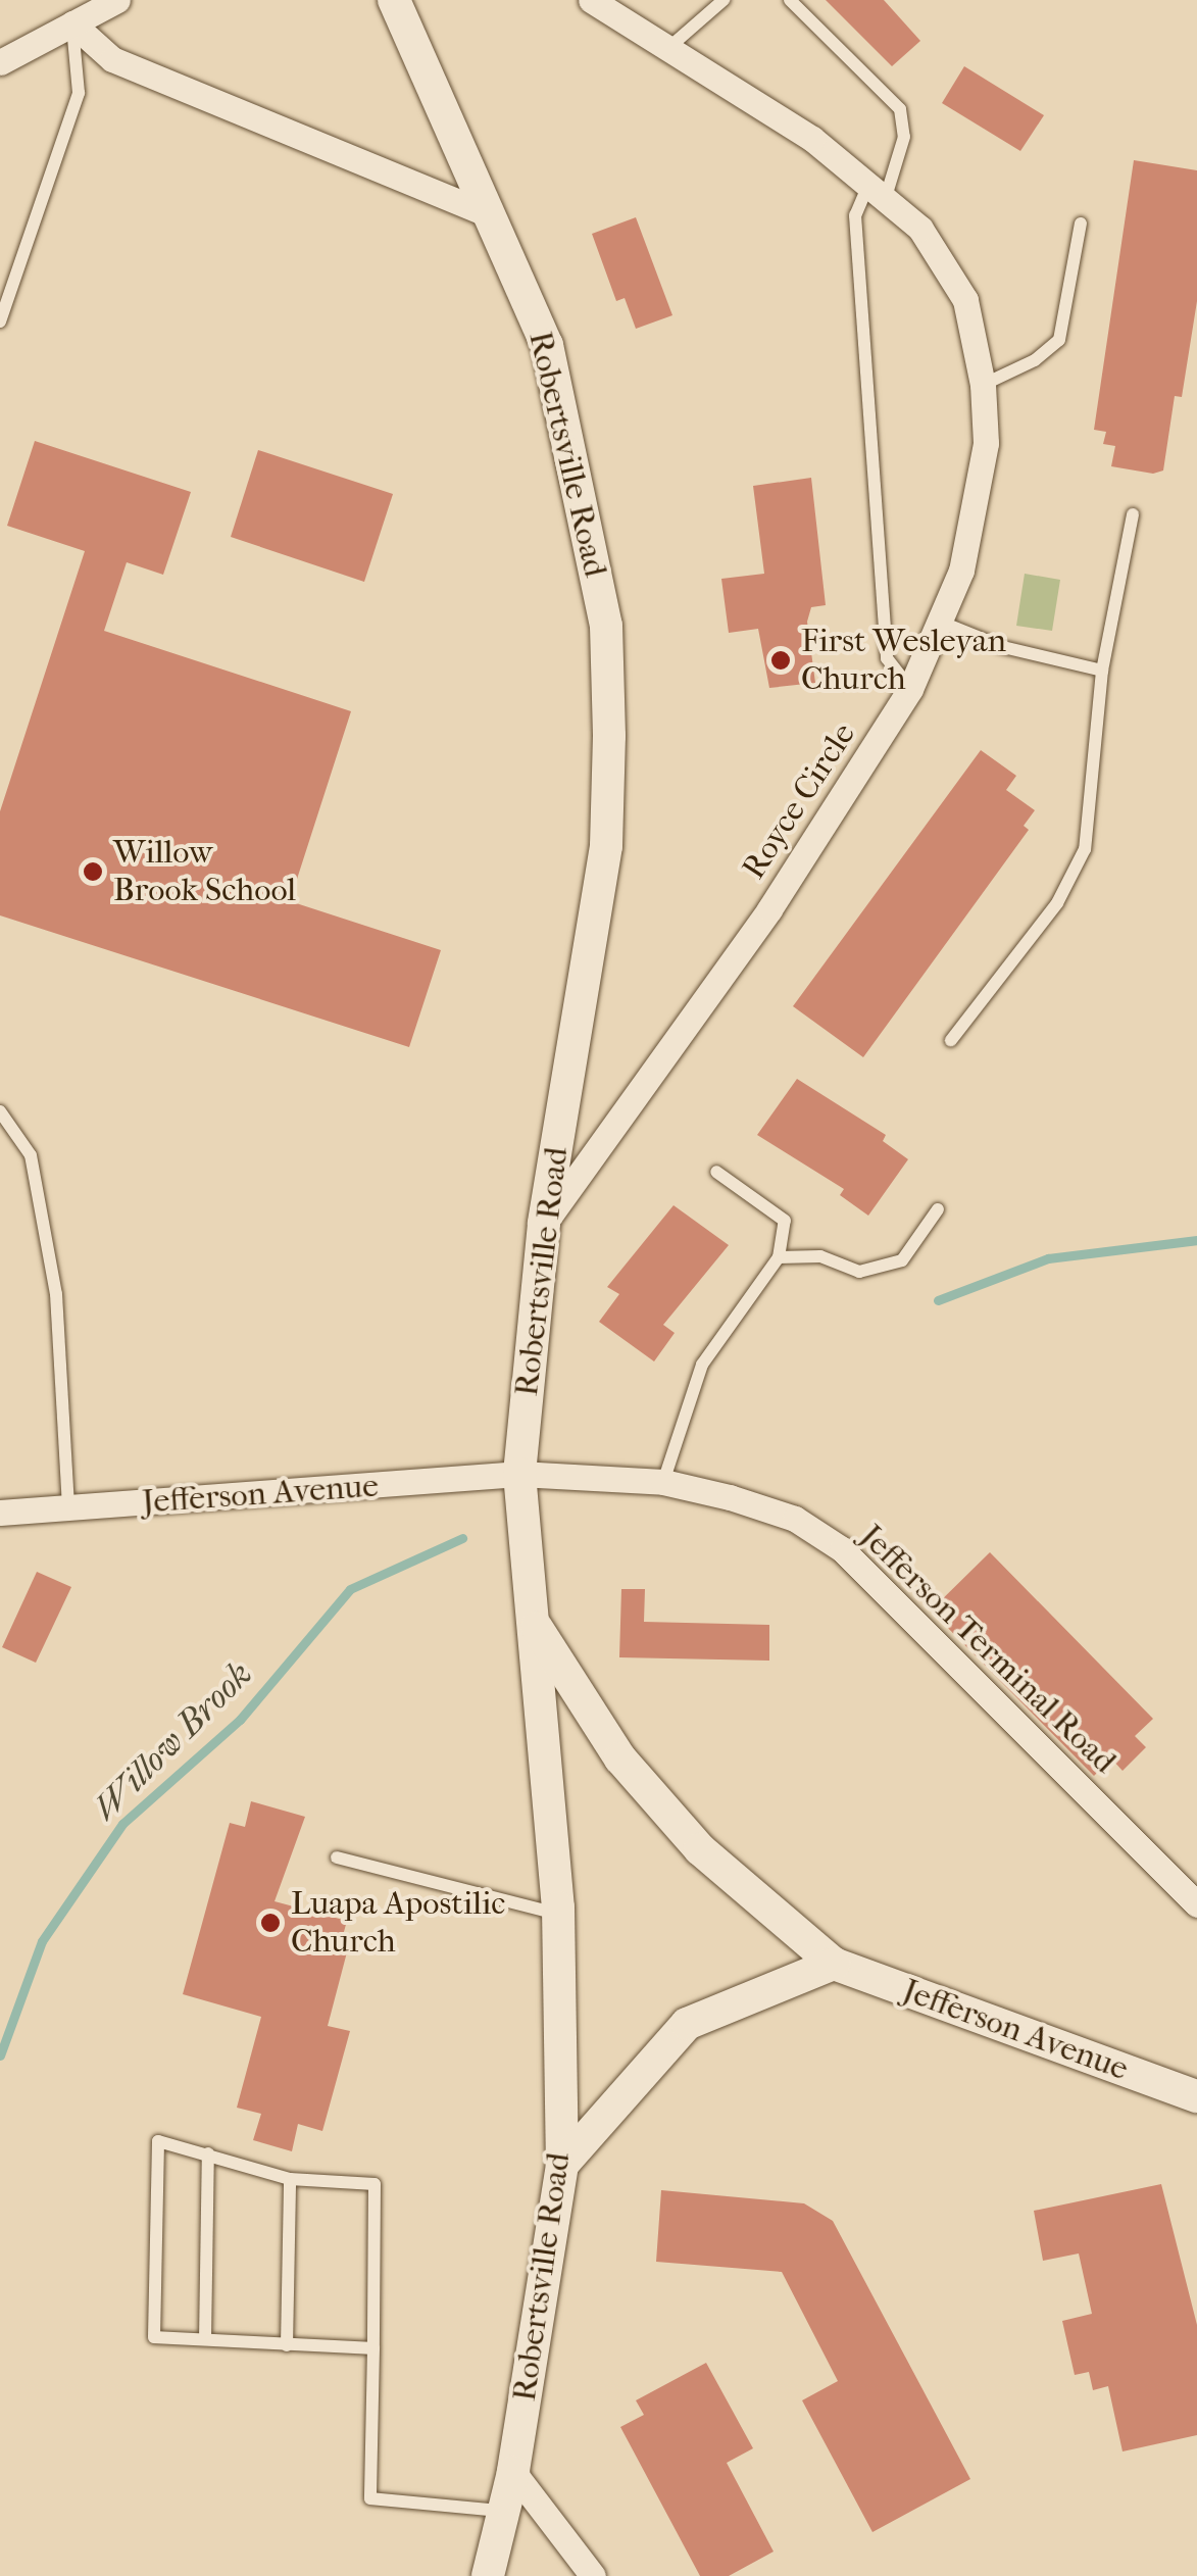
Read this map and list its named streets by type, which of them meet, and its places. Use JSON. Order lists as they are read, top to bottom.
{
  "streets": {
    "street": [
      "Robertsville Road",
      "Royce Circle",
      "Jefferson Avenue",
      "Jefferson Terminal Road"
    ]
  },
  "crossings": [
    ["Robertsville Road", "Royce Circle"],
    ["Robertsville Road", "Jefferson Avenue"],
    ["Robertsville Road", "Jefferson Terminal Road"],
    ["Jefferson Avenue", "Jefferson Terminal Road"]
  ],
  "water": ["Willow Brook"],
  "places": ["First Wesleyan Church", "Willow Brook School", "Luapa Apostilic Church"]
}
